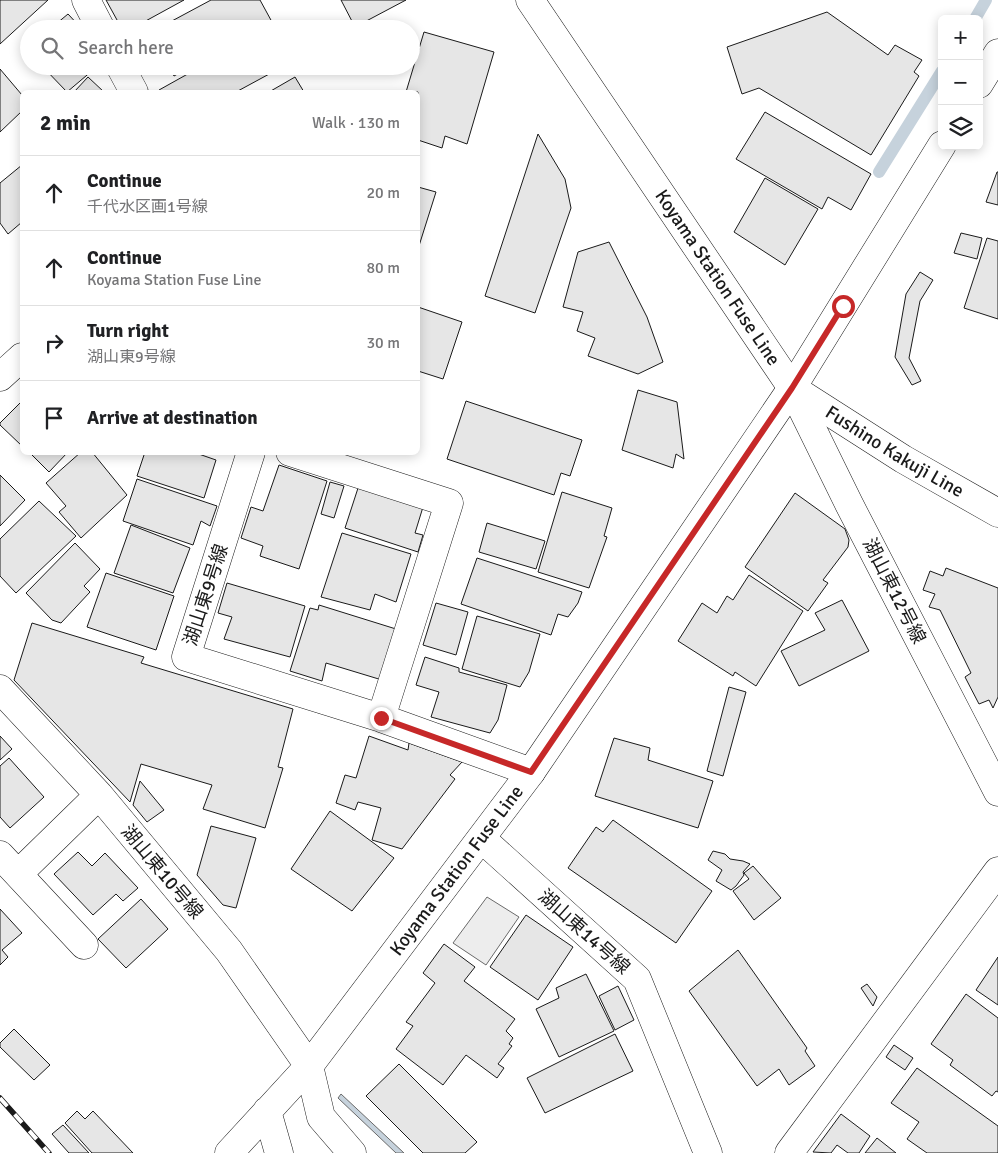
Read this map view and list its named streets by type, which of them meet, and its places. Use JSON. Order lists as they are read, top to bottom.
{
  "streets": {
    "street": [
      "Koyama Station Fuse Line",
      "Fushino Kakuji Line",
      "湖山東12号線",
      "湖山東9号線",
      "湖山東10号線",
      "湖山東14号線"
    ]
  },
  "crossings": [
    ["Koyama Station Fuse Line", "Fushino Kakuji Line"],
    ["Koyama Station Fuse Line", "湖山東12号線"],
    ["Koyama Station Fuse Line", "湖山東9号線"],
    ["Koyama Station Fuse Line", "湖山東10号線"],
    ["Koyama Station Fuse Line", "湖山東14号線"],
    ["Fushino Kakuji Line", "湖山東12号線"]
  ],
  "page": {
    "map_buttons": ["+", "−"],
    "search": "Search here",
    "heading": ["2 min", "Walk · 130 m"],
    "list": [
      ["Continue", "千代水区画1号線", "20 m"],
      ["Continue", "Koyama Station Fuse Line", "80 m"],
      ["Turn right", "湖山東9号線", "30 m"],
      "Arrive at destination"
    ]
  }
}
